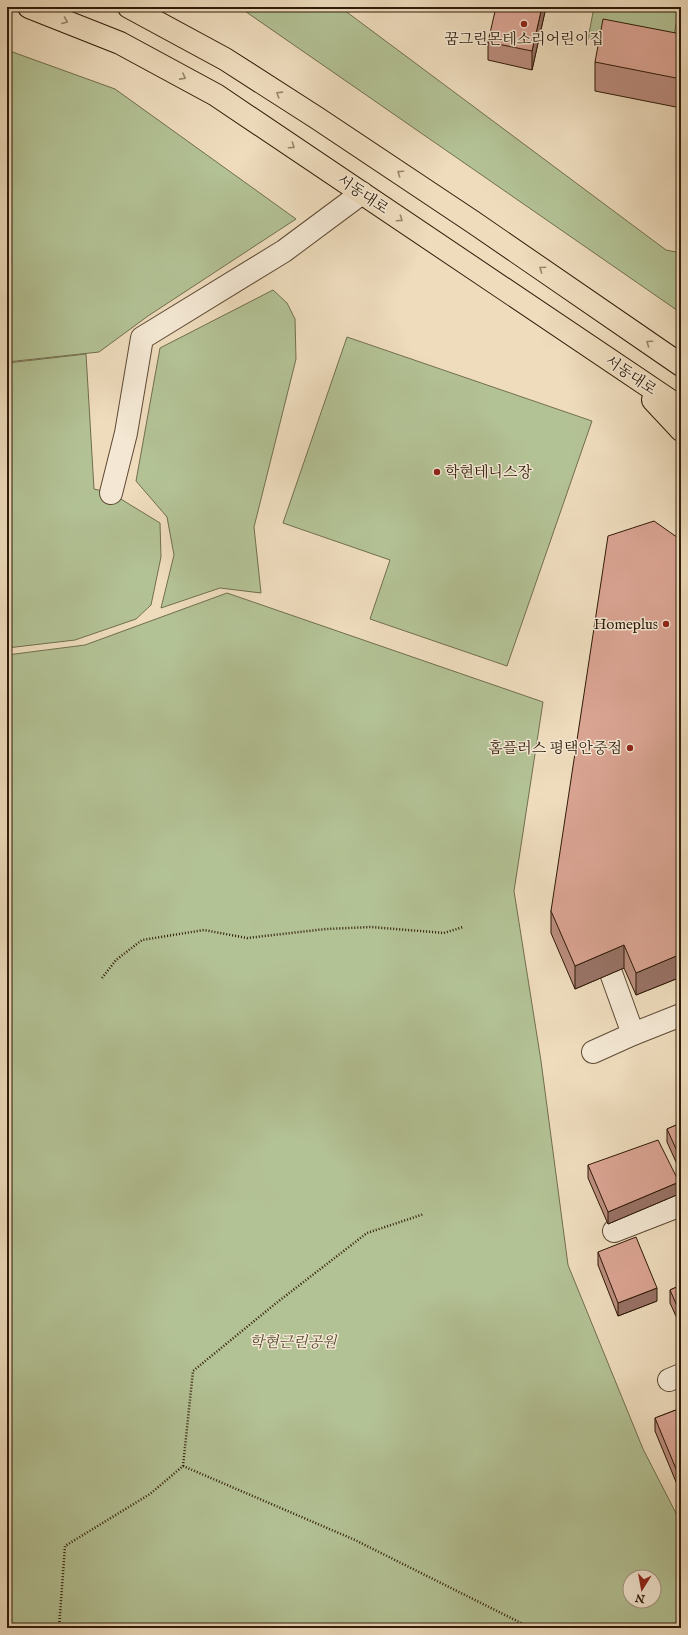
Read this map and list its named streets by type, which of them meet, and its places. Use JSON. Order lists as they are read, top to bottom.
{
  "streets": {
    "main road": ["서동대로"]
  },
  "parks": ["학현근린공원"],
  "places": [
    "꿈그린몬테소리어린이집",
    "학현테니스장",
    "Homeplus",
    "홈플러스 평택안중점"
  ],
  "north": "bottom"
}
